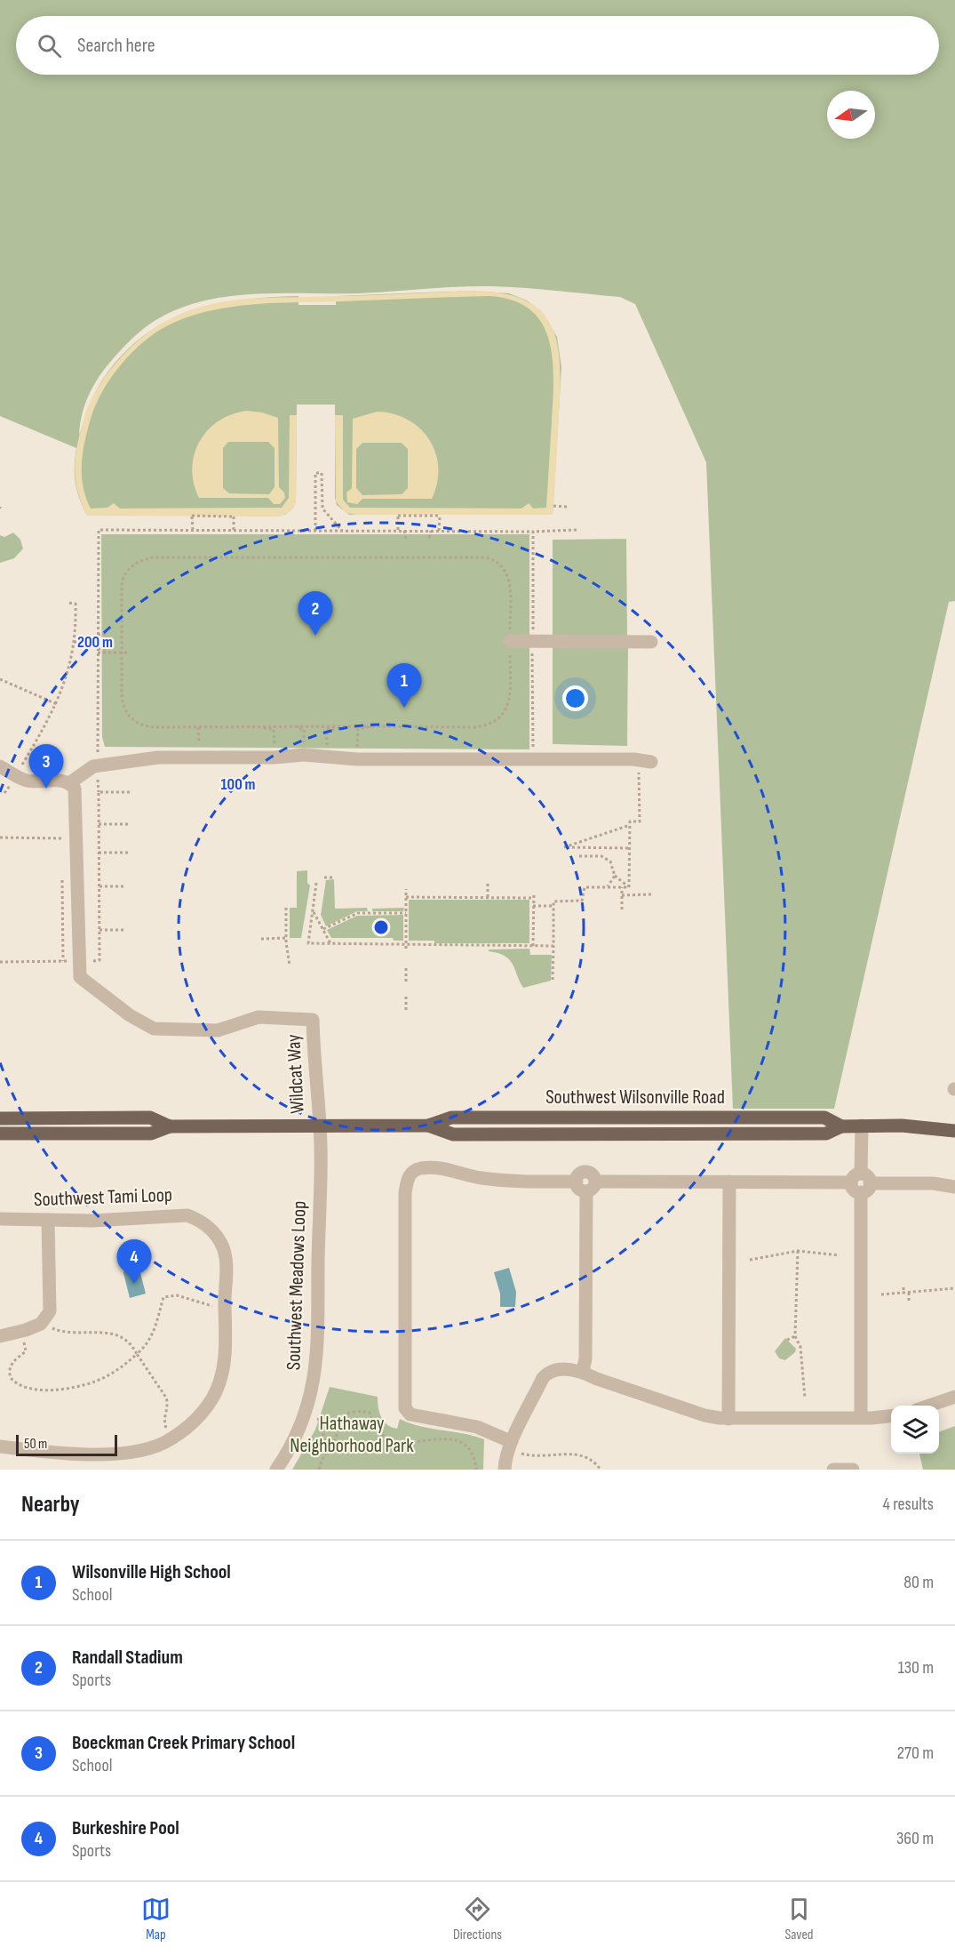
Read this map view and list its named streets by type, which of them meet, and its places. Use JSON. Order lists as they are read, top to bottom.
{
  "streets": {
    "main road": ["Southwest Wilsonville Road"],
    "street": ["Wildcat Way", "Southwest Tami Loop", "Southwest Meadows Loop"]
  },
  "crossings": [
    ["Wildcat Way", "Southwest Wilsonville Road"],
    ["Wildcat Way", "Southwest Meadows Loop"],
    ["Southwest Wilsonville Road", "Southwest Meadows Loop"]
  ],
  "parks": ["Hathaway Neighborhood Park"],
  "scale_bar": "50 m",
  "north": "left",
  "page": {
    "search": "Search here",
    "pins": [
      "2",
      "1",
      "3",
      "4"
    ],
    "scale": "50 m",
    "heading": ["Nearby", "4 results"],
    "list": [
      {
        "mark": "1",
        "name": "Wilsonville High School",
        "note": "School",
        "value": "80 m"
      },
      {
        "mark": "2",
        "name": "Randall Stadium",
        "note": "Sports",
        "value": "130 m"
      },
      {
        "mark": "3",
        "name": "Boeckman Creek Primary School",
        "note": "School",
        "value": "270 m"
      },
      {
        "mark": "4",
        "name": "Burkeshire Pool",
        "note": "Sports",
        "value": "360 m"
      }
    ],
    "nav": ["Map", "Directions", "Saved"]
  },
  "rings": ["200 m", "100 m"]
}
